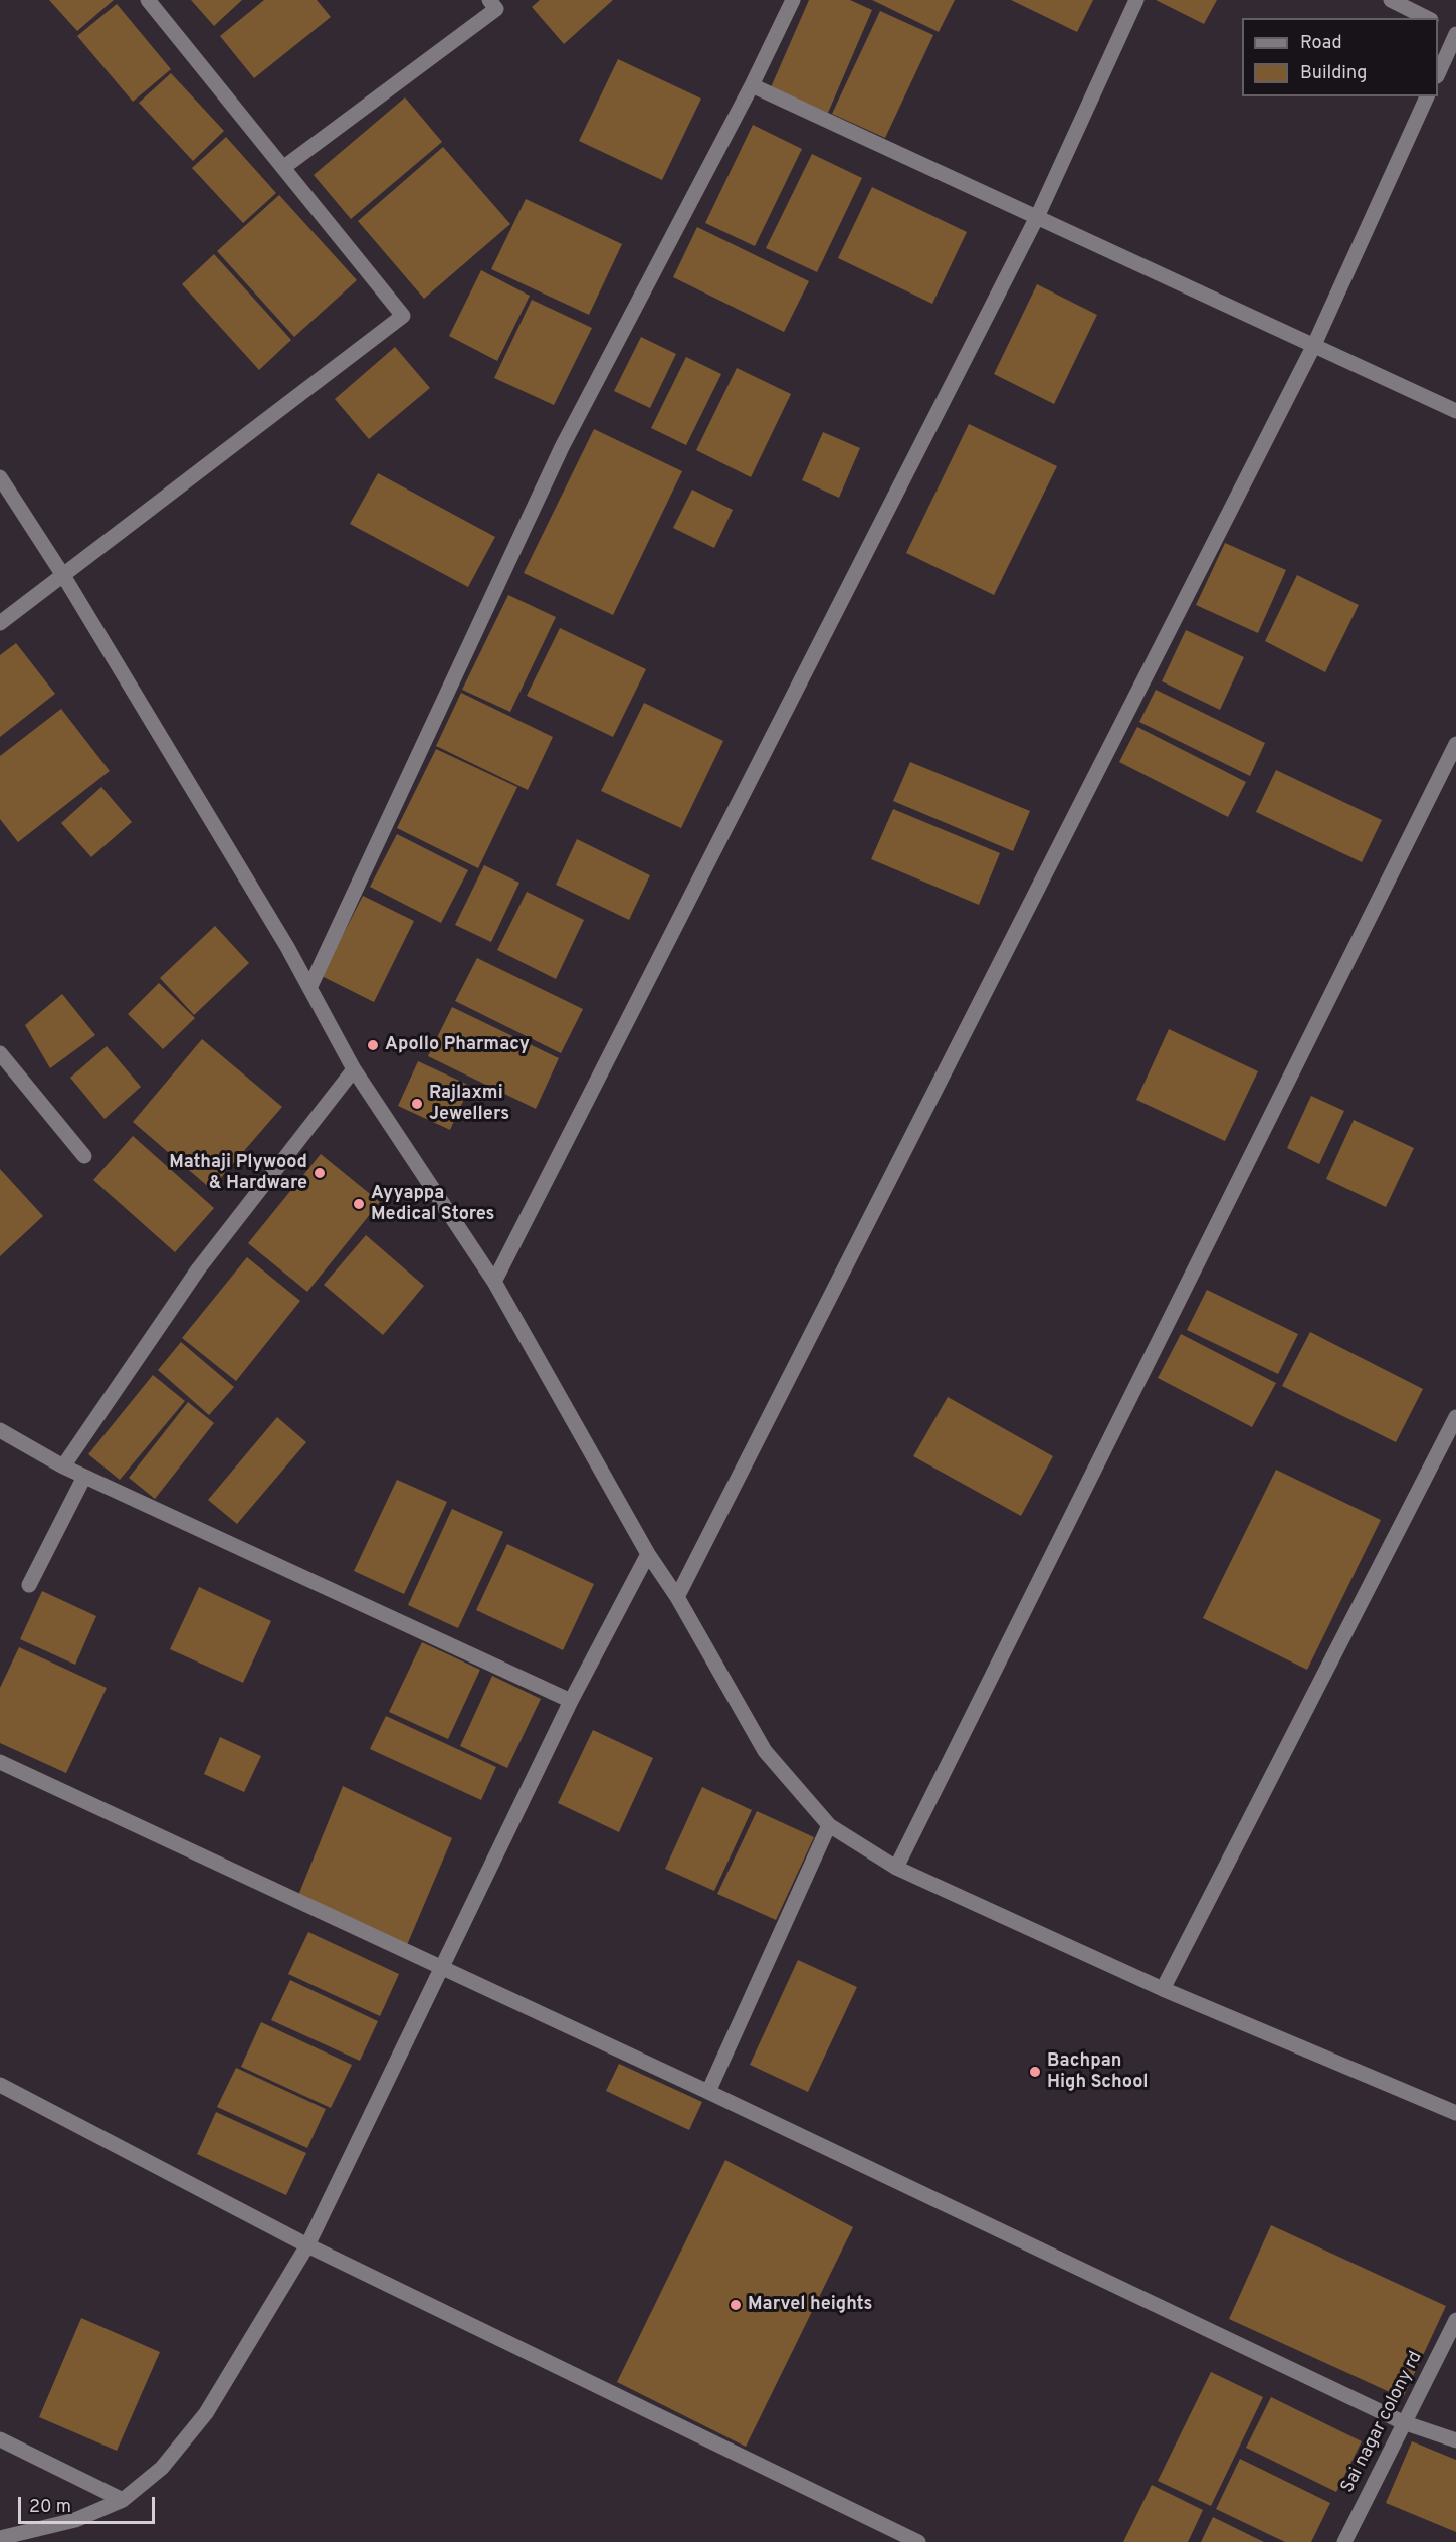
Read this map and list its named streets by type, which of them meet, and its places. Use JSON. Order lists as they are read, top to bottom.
{
  "streets": {
    "street": ["Sai nagar colony rd"]
  },
  "places": [
    "Apollo Pharmacy",
    "Rajlaxmi Jewellers",
    "Mathaji Plywood & Hardware",
    "Ayyappa Medical Stores",
    "Bachpan High School",
    "Marvel heights"
  ],
  "legend": ["Road", "Building"],
  "scale_bar": "20 m"
}
